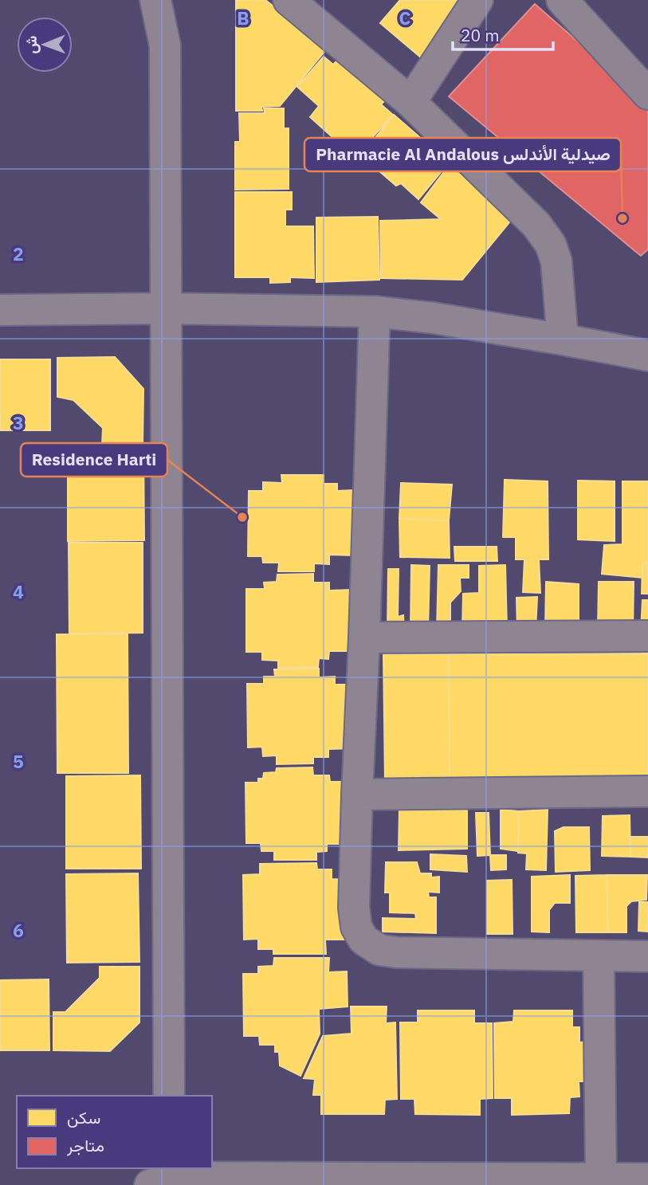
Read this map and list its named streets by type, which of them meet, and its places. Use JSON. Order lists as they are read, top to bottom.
{
  "places": ["Pharmacie Al Andalous صيدلية الأندلس", "Residence Harti"],
  "legend": ["سكن", "متاجر"],
  "scale_bar": "20 m",
  "north": "left",
  "grid": {
    "columns": ["B", "C"],
    "rows": [
      "2",
      "3",
      "4",
      "5",
      "6"
    ]
  }
}
